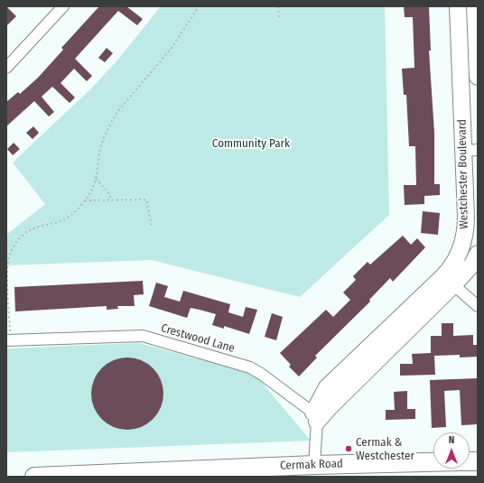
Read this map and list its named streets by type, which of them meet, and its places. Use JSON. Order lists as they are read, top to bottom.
{
  "streets": {
    "main road": ["Cermak Road"],
    "street": ["Westchester Boulevard", "Crestwood Lane"]
  },
  "crossings": [
    ["Westchester Boulevard", "Crestwood Lane"]
  ],
  "parks": ["Community Park"],
  "places": ["Cermak & Westchester"],
  "north": "top"
}
